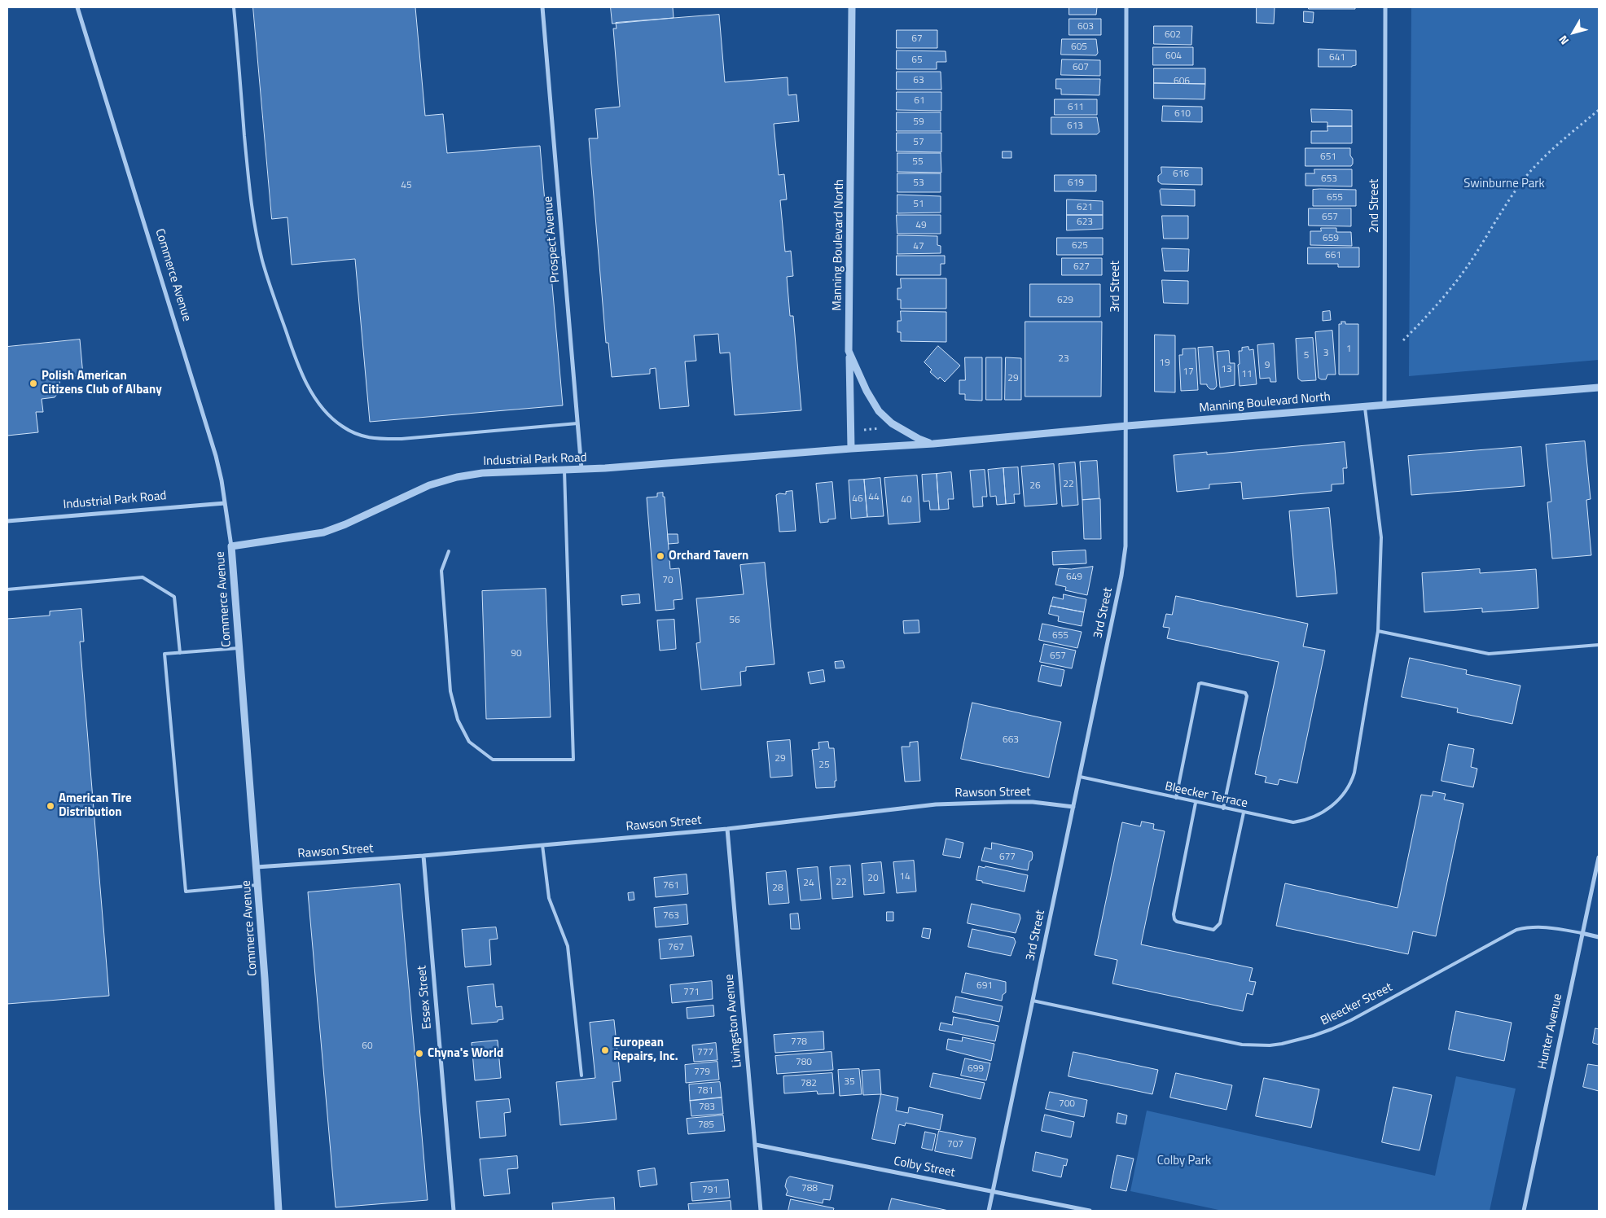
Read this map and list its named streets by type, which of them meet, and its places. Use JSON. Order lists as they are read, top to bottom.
{
  "streets": {
    "street": [
      "2nd Street",
      "Prospect Avenue",
      "Manning Boulevard North",
      "Commerce Avenue",
      "3rd Street",
      "Industrial Park Road",
      "Rawson Street",
      "Essex Street",
      "Livingston Avenue",
      "Hunter Avenue",
      "Colby Street"
    ],
    "lane": ["Bleecker Terrace", "Bleecker Street"]
  },
  "crossings": [
    ["2nd Street", "Manning Boulevard North"],
    ["Prospect Avenue", "Industrial Park Road"],
    ["Manning Boulevard North", "3rd Street"],
    ["Manning Boulevard North", "Industrial Park Road"],
    ["Manning Boulevard North", "Bleecker Terrace"],
    ["Commerce Avenue", "Industrial Park Road"],
    ["Commerce Avenue", "Rawson Street"],
    ["3rd Street", "Rawson Street"],
    ["3rd Street", "Bleecker Terrace"],
    ["3rd Street", "Bleecker Street"],
    ["3rd Street", "Colby Street"],
    ["Rawson Street", "Essex Street"],
    ["Rawson Street", "Livingston Avenue"],
    ["Bleecker Street", "Hunter Avenue"],
    ["Livingston Avenue", "Colby Street"]
  ],
  "parks": ["Swinburne Park", "Colby Park"],
  "places": [
    "Polish American Citizens Club of Albany",
    "Orchard Tavern",
    "American Tire Distribution",
    "European Repairs, Inc.",
    "Chyna's World"
  ],
  "house_numbers": [
    "603",
    "602",
    "67",
    "605",
    "604",
    "641",
    "65",
    "607",
    "63",
    "606",
    "61",
    "611",
    "610",
    "59",
    "613",
    "57",
    "651",
    "55",
    "616",
    "653",
    "53",
    "619",
    "45",
    "655",
    "51",
    "621",
    "657",
    "623",
    "49",
    "659",
    "625",
    "47",
    "661",
    "627",
    "629",
    "1",
    "3",
    "5",
    "23",
    "19",
    "9",
    "13",
    "17",
    "11",
    "29",
    "22",
    "26",
    "44",
    "46",
    "40",
    "649",
    "70",
    "56",
    "655",
    "90",
    "657",
    "663",
    "29",
    "25",
    "677",
    "14",
    "20",
    "22",
    "24",
    "761",
    "28",
    "763",
    "767",
    "691",
    "771",
    "778",
    "60",
    "777",
    "780",
    "699",
    "779",
    "35",
    "782",
    "781",
    "700",
    "783",
    "785",
    "707",
    "788",
    "791"
  ],
  "north": "bottom left"
}
